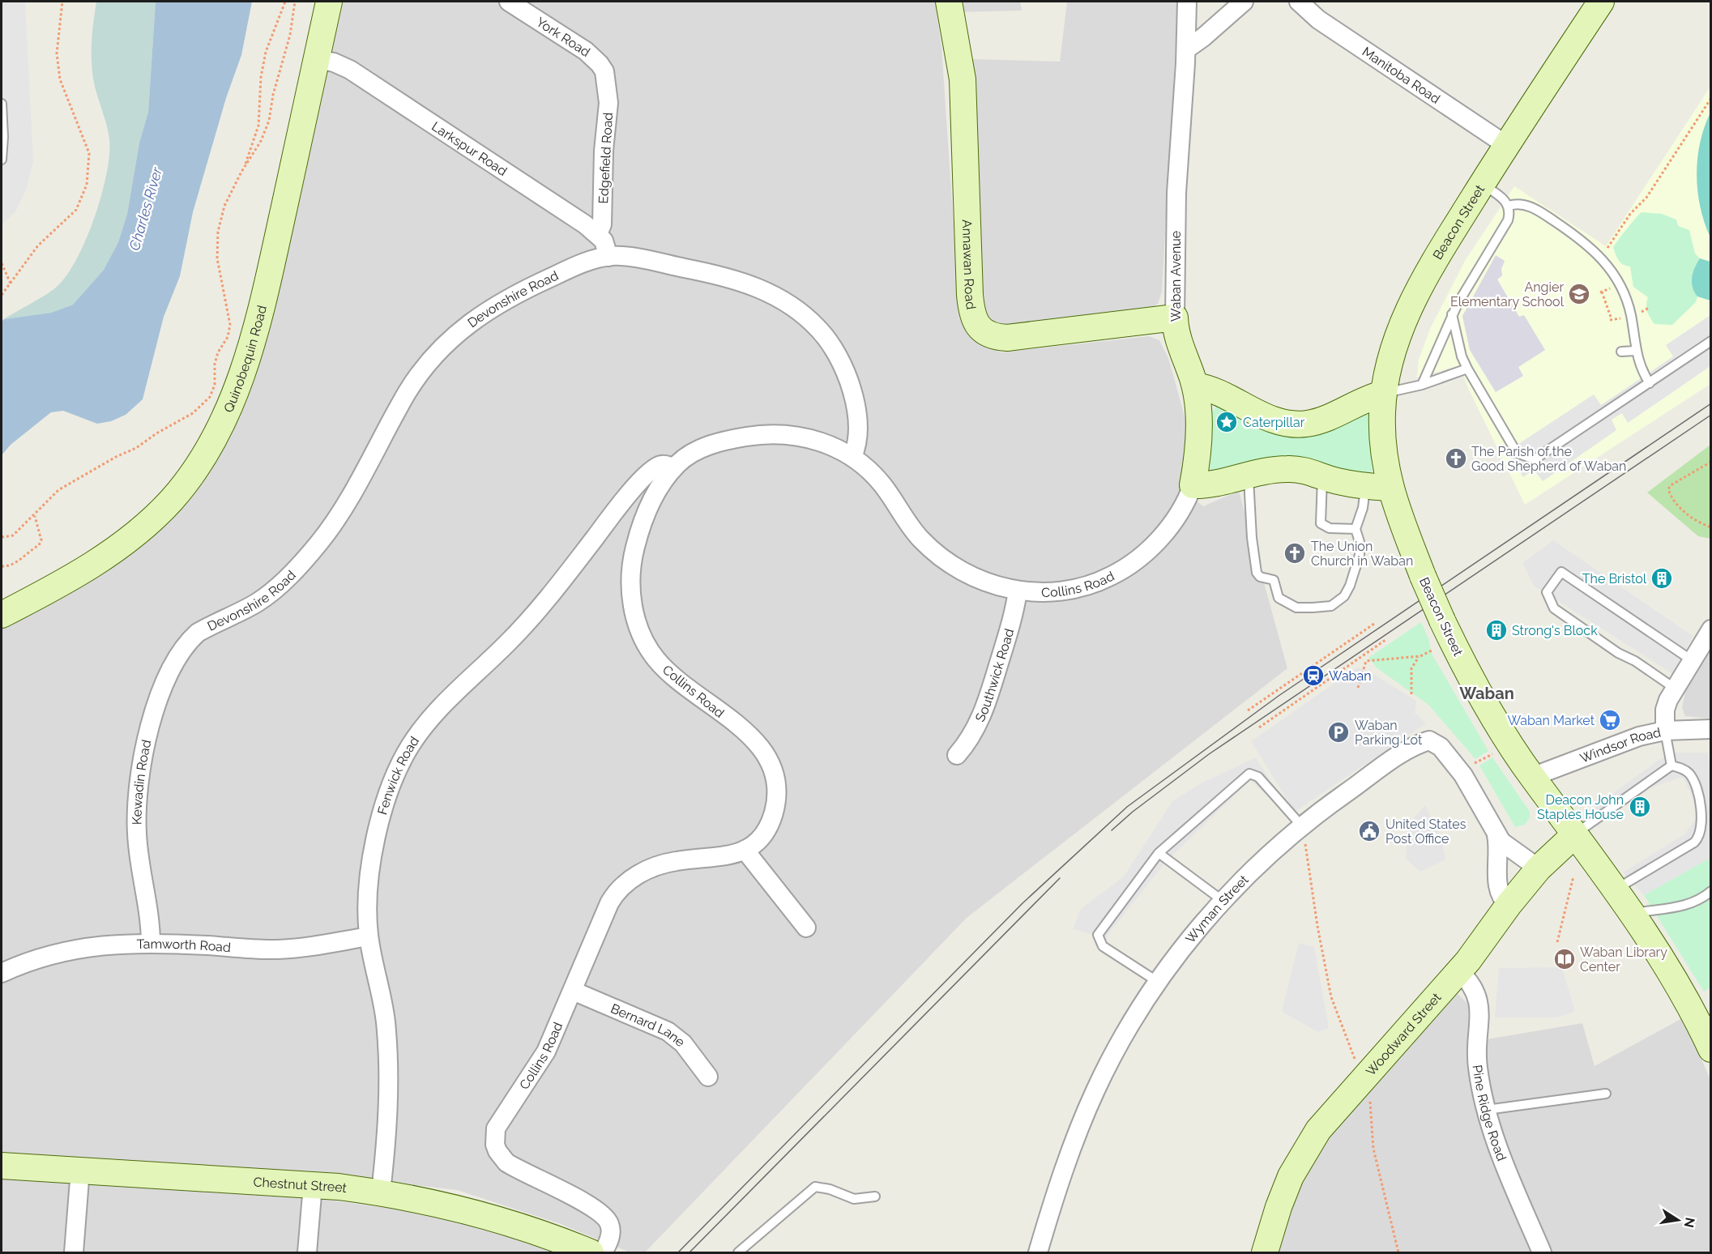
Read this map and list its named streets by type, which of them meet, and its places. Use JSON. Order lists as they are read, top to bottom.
{
  "streets": {
    "main road": [
      "Beacon Street",
      "Annawan Road",
      "Waban Avenue",
      "Quinobequin Road",
      "Collins Road",
      "Woodward Street",
      "Chestnut Street"
    ],
    "street": [
      "York Road",
      "Manitoba Road",
      "Larkspur Road",
      "Edgefield Road",
      "Devonshire Road",
      "Southwick Road",
      "Windsor Road",
      "Fenwick Road",
      "Kewadin Road",
      "Wyman Street",
      "Tamworth Road",
      "Bernard Lane",
      "Pine Ridge Road"
    ]
  },
  "crossings": [
    ["York Road", "Edgefield Road"],
    ["Manitoba Road", "Beacon Street"],
    ["Larkspur Road", "Edgefield Road"],
    ["Larkspur Road", "Devonshire Road"],
    ["Larkspur Road", "Quinobequin Road"],
    ["Beacon Street", "Windsor Road"],
    ["Beacon Street", "Woodward Street"],
    ["Annawan Road", "Waban Avenue"],
    ["Waban Avenue", "Collins Road"],
    ["Devonshire Road", "Collins Road"],
    ["Devonshire Road", "Kewadin Road"],
    ["Collins Road", "Southwick Road"],
    ["Collins Road", "Fenwick Road"],
    ["Collins Road", "Bernard Lane"],
    ["Fenwick Road", "Tamworth Road"],
    ["Fenwick Road", "Chestnut Street"],
    ["Kewadin Road", "Tamworth Road"],
    ["Wyman Street", "Woodward Street"],
    ["Woodward Street", "Pine Ridge Road"]
  ],
  "districts": ["Waban"],
  "water": ["Charles River"],
  "places": {
    "school or university": ["Angier Elementary School"],
    "place": ["Caterpillar"],
    "church": ["The Parish of the Good Shepherd of Waban", "The Union Church in Waban"],
    "building": ["The Bristol", "Strong's Block", "Deacon John Staples House"],
    "station": ["Waban"],
    "supermarket": ["Waban Market"],
    "parking": ["Waban Parking Lot"],
    "public building": ["United States Post Office"],
    "library": ["Waban Library Center"]
  },
  "north": "right"
}
